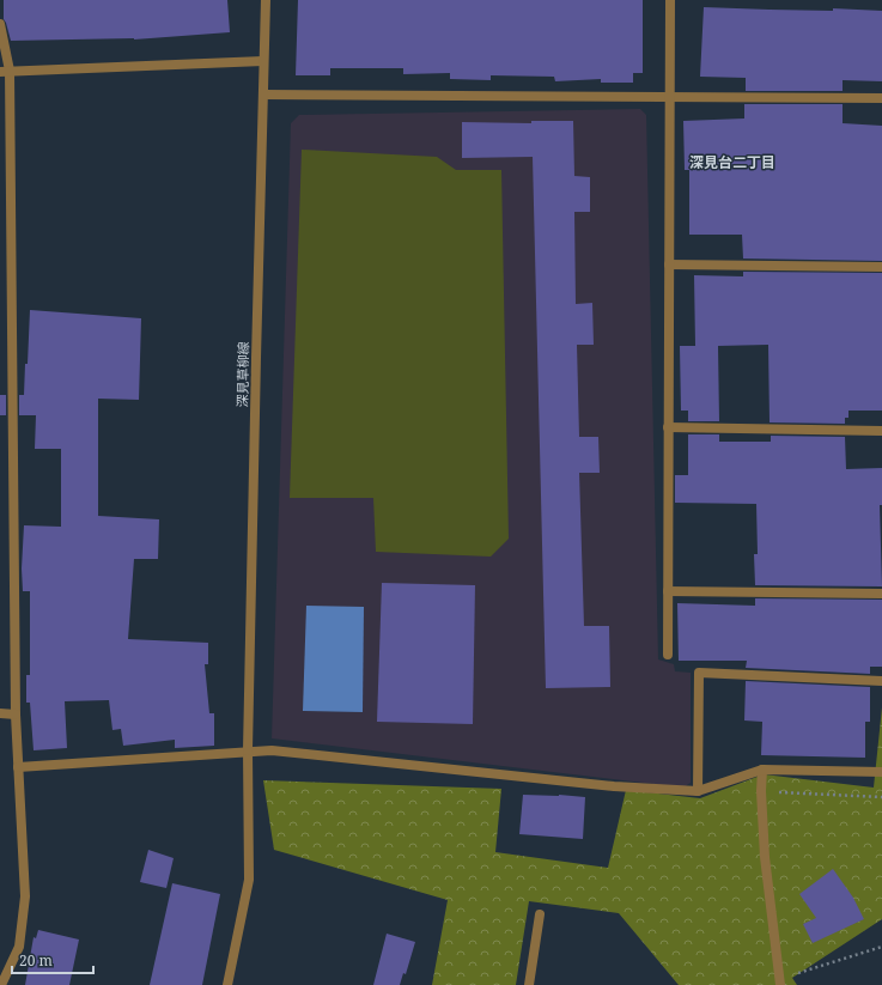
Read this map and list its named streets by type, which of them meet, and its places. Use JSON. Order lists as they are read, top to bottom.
{
  "streets": {
    "street": ["深見草柳線"]
  },
  "districts": ["深見台二丁目"],
  "scale_bar": "20 m"
}
